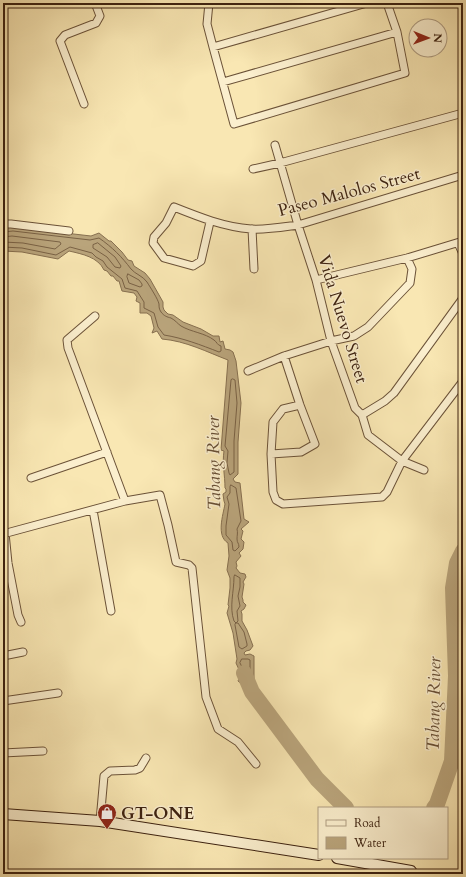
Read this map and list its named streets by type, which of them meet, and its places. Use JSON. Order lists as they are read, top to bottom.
{
  "streets": {
    "street": ["Paseo Malolos Street", "Vida Nuevo Street"]
  },
  "crossings": [
    ["Paseo Malolos Street", "Vida Nuevo Street"]
  ],
  "water": ["Tabang River"],
  "places": {
    "shop": ["GT-ONE"]
  },
  "legend": ["Road", "Water"],
  "north": "right"
}
